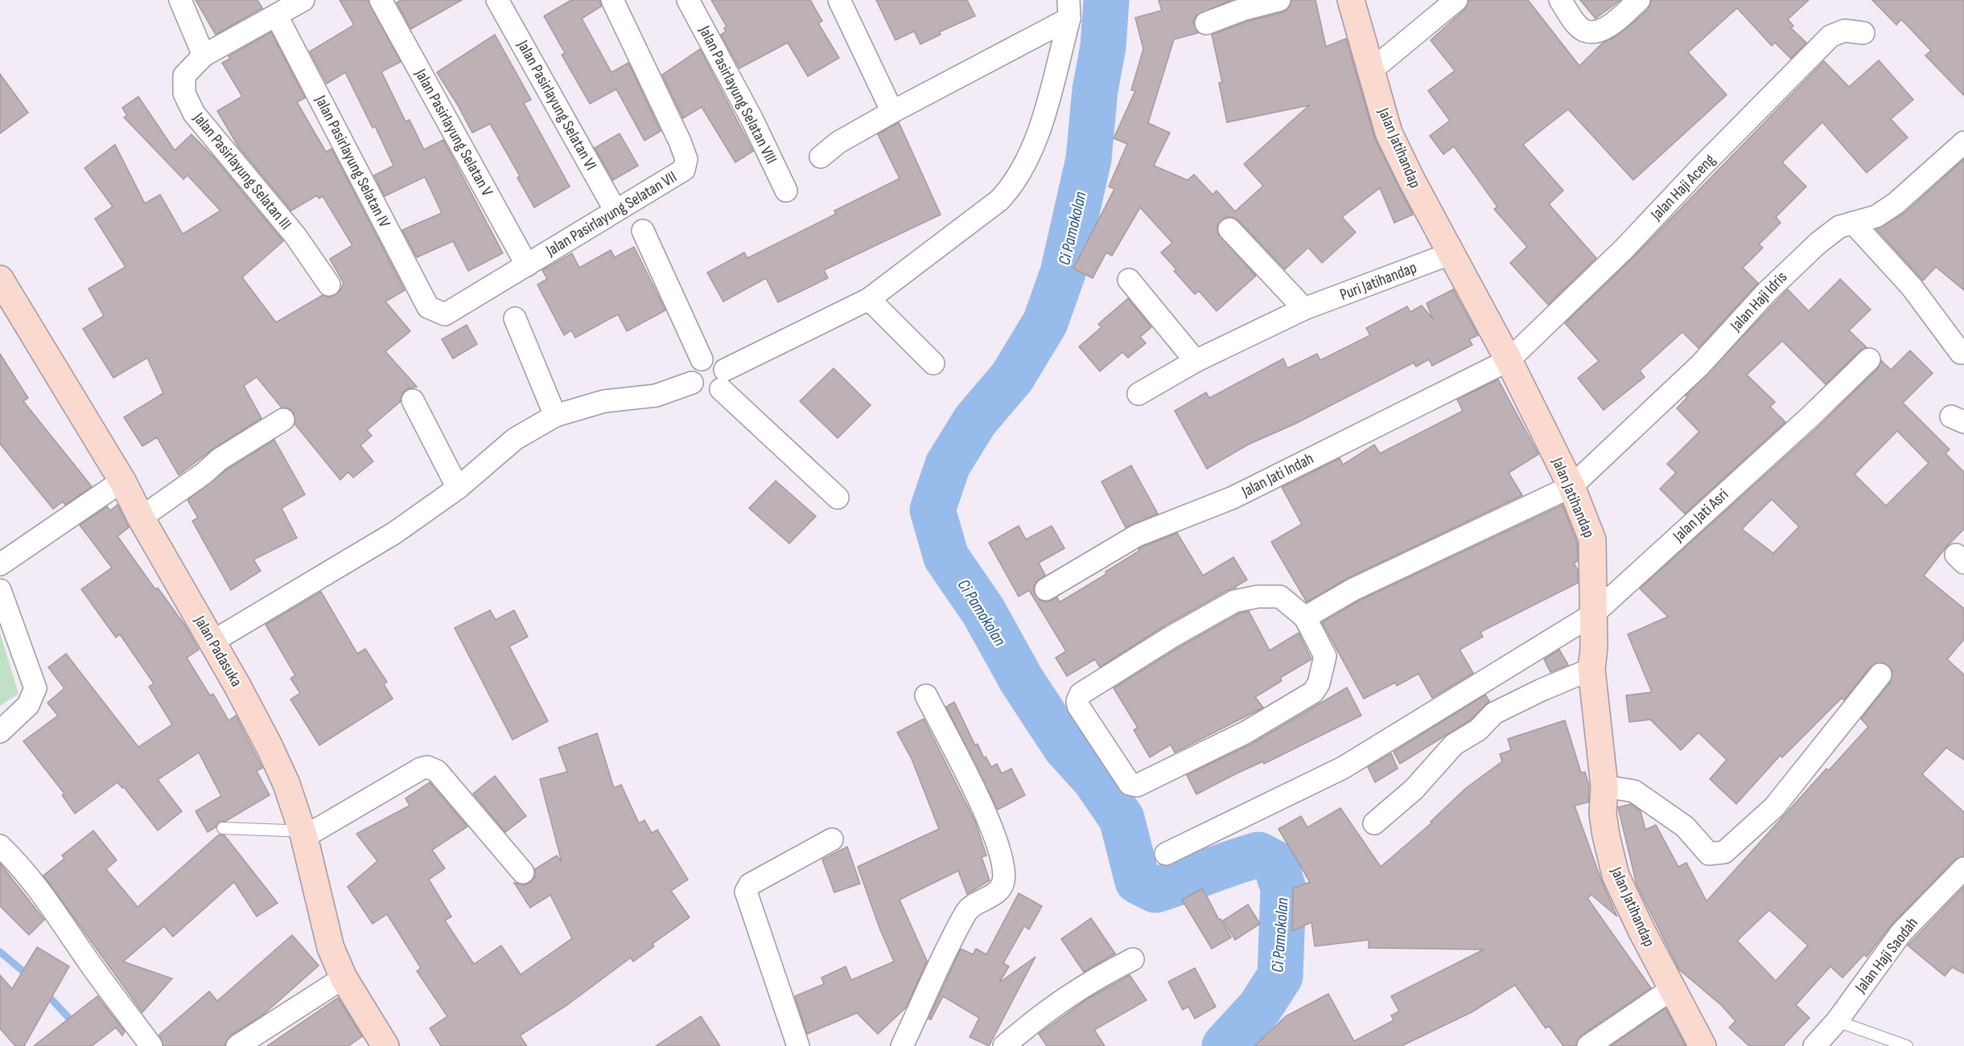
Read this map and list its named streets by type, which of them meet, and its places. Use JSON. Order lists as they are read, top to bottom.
{
  "streets": {
    "street": [
      "Jalan Pasirlayung Selatan VIII",
      "Jalan Pasirlayung Selatan VI",
      "Jalan Pasirlayung Selatan V",
      "Jalan Jatihandap",
      "Jalan Pasirlayung Selatan IV",
      "Jalan Pasirlayung Selatan III",
      "Jalan Haji Aceng",
      "Jalan Pasirlayung Selatan VII",
      "Puri Jatihandap",
      "Jalan Haji Idris",
      "Jalan Jati Indah",
      "Jalan Jati Asri",
      "Jalan Padasuka",
      "Jalan Haji Saodah"
    ]
  },
  "crossings": [
    ["Jalan Pasirlayung Selatan VI", "Jalan Pasirlayung Selatan VII"],
    ["Jalan Pasirlayung Selatan V", "Jalan Pasirlayung Selatan VII"],
    ["Jalan Jatihandap", "Jalan Haji Aceng"],
    ["Jalan Jatihandap", "Puri Jatihandap"],
    ["Jalan Jatihandap", "Jalan Haji Idris"],
    ["Jalan Jatihandap", "Jalan Jati Indah"],
    ["Jalan Jatihandap", "Jalan Jati Asri"],
    ["Jalan Pasirlayung Selatan IV", "Jalan Pasirlayung Selatan III"],
    ["Jalan Pasirlayung Selatan IV", "Jalan Pasirlayung Selatan VII"],
    ["Jalan Haji Aceng", "Jalan Jati Indah"]
  ],
  "water": ["Ci Pamokolan"]
}
